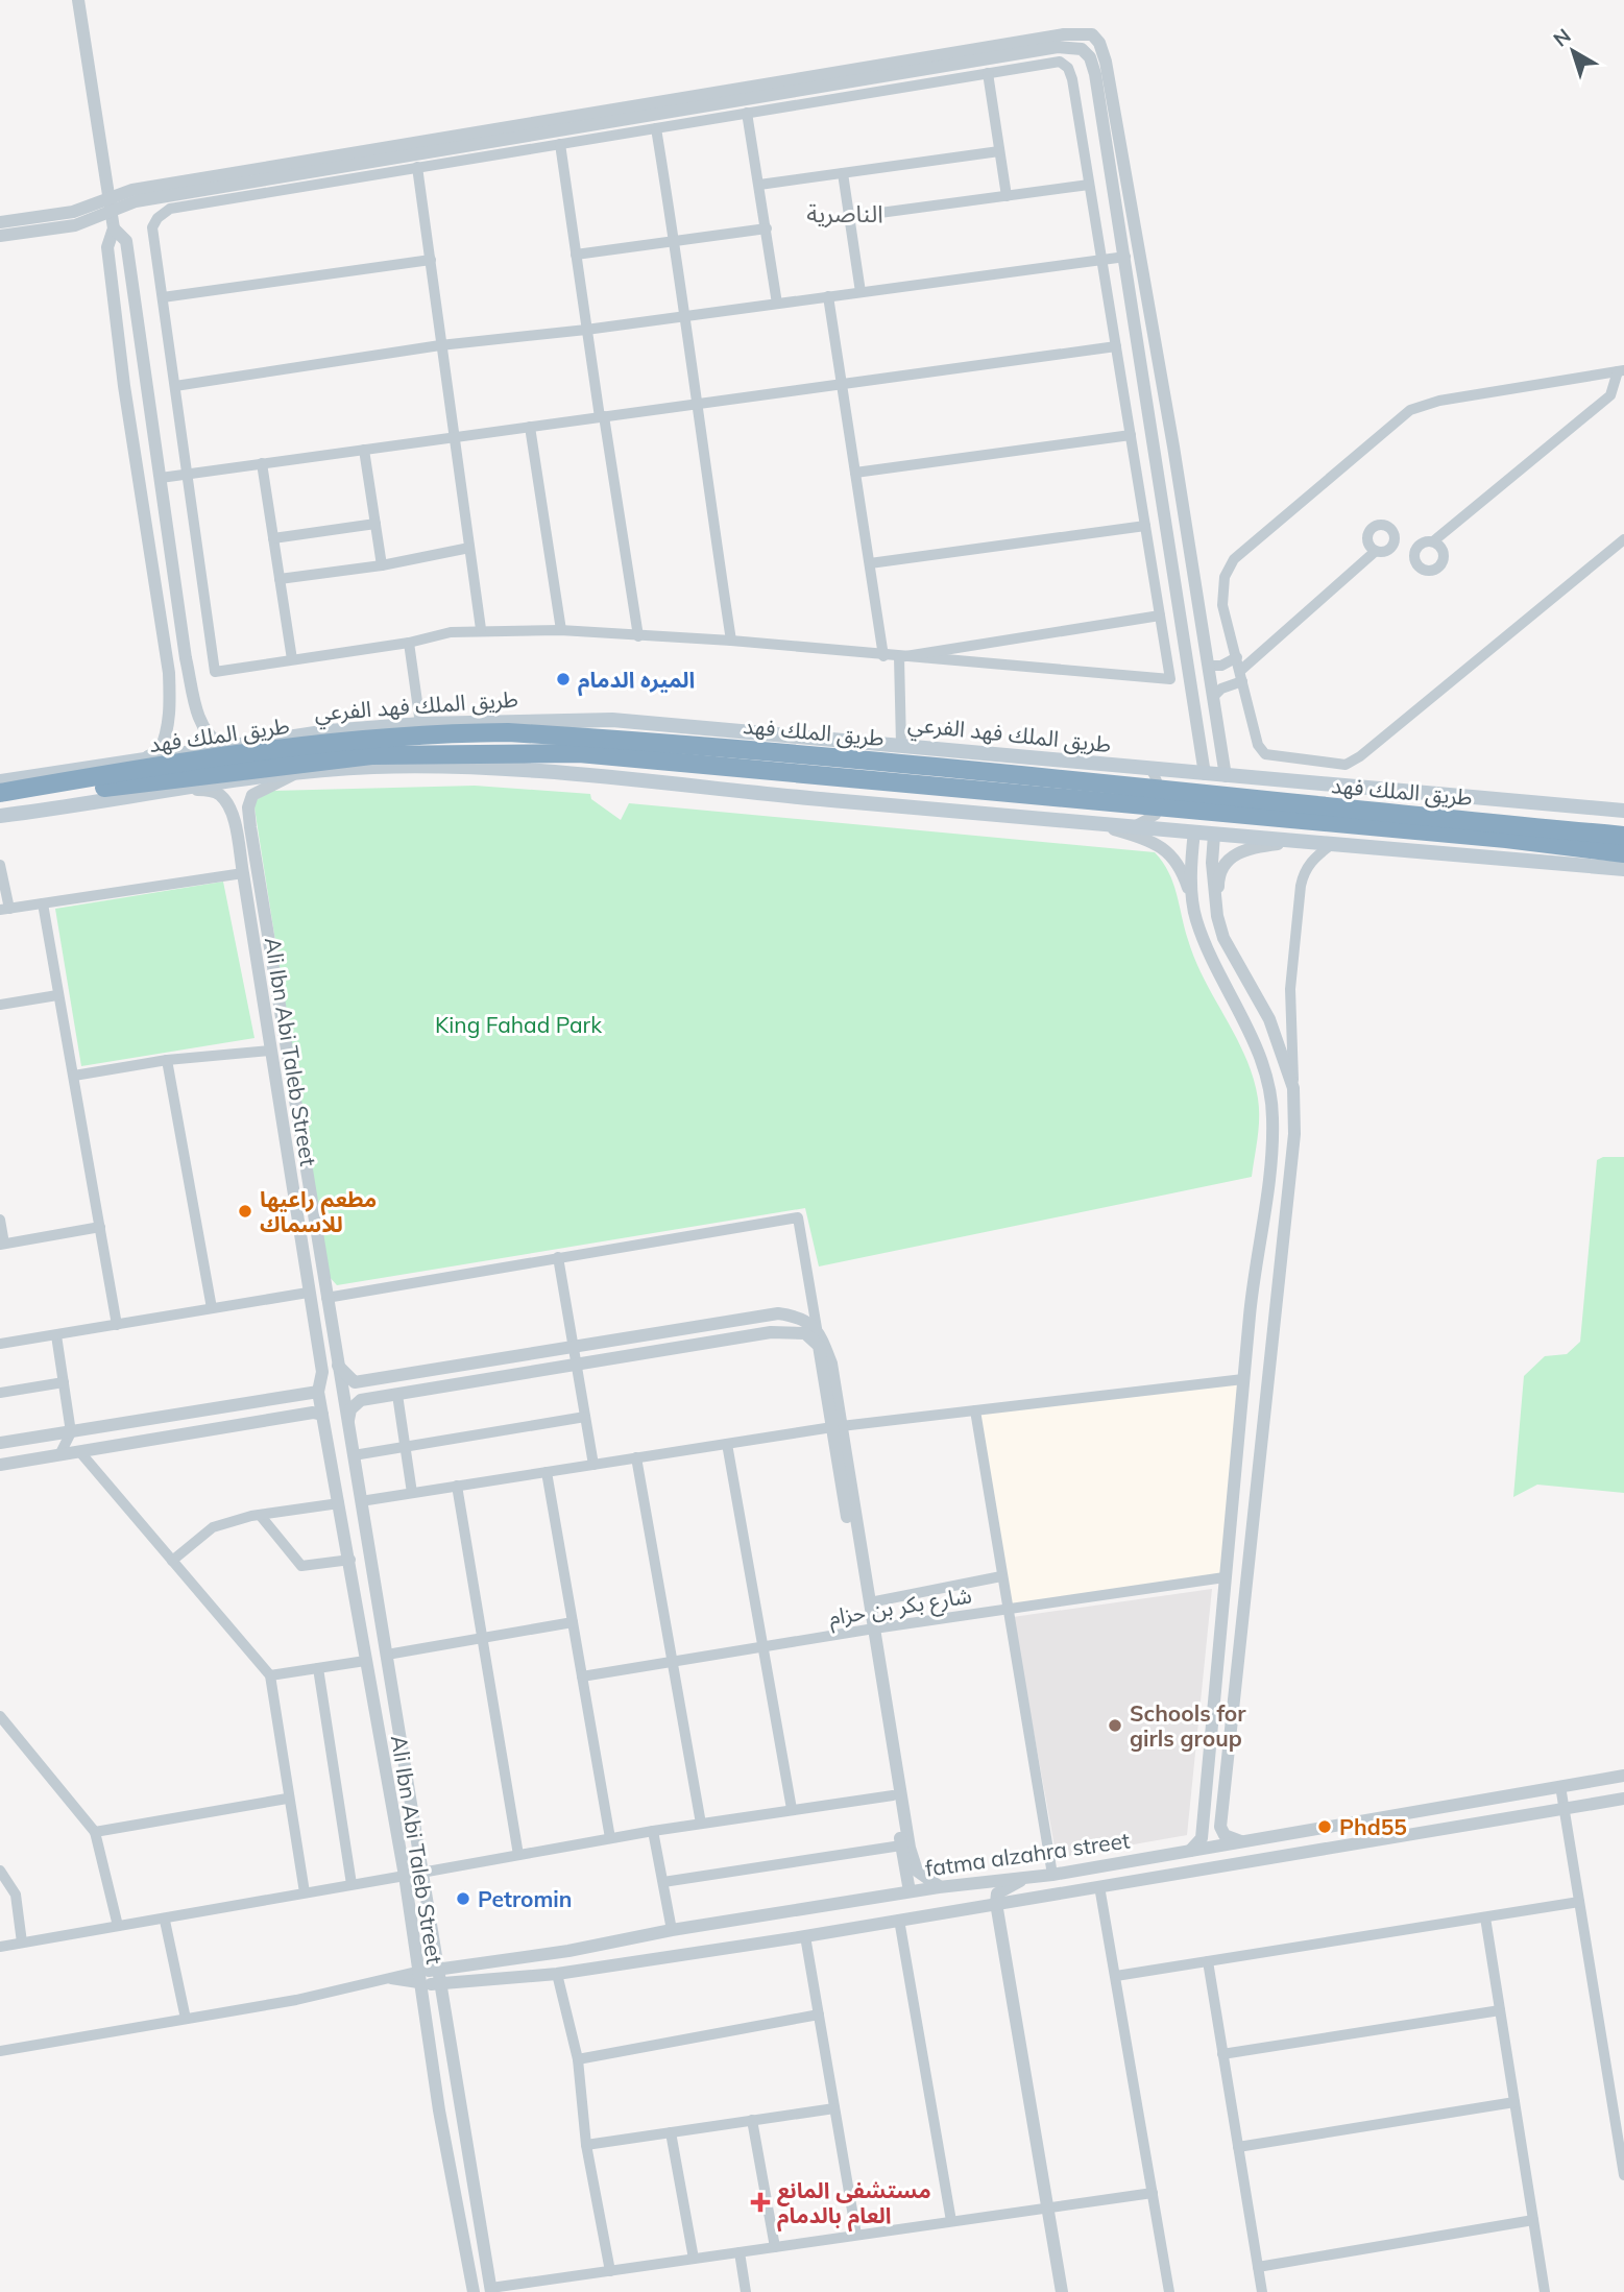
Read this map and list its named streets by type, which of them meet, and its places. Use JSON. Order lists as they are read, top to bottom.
{
  "streets": {
    "highway": ["طريق الملك فهد"],
    "main road": ["طريق الملك فهد الفرعي"],
    "street": ["Ali Ibn Abi Taleb Street", "شارع بكر بن حزام", "fatma alzahra street"]
  },
  "crossings": [
    ["Ali Ibn Abi Taleb Street", "fatma alzahra street"]
  ],
  "districts": ["الناصرية"],
  "parks": ["King Fahad Park"],
  "places": {
    "other": [
      "الميره الدمام",
      "مطعم راعيها للاسماك",
      "Schools for girls group",
      "Phd55",
      "Petromin"
    ],
    "health": ["مستشفى المانع العام بالدمام"]
  },
  "north": "top left"
}
